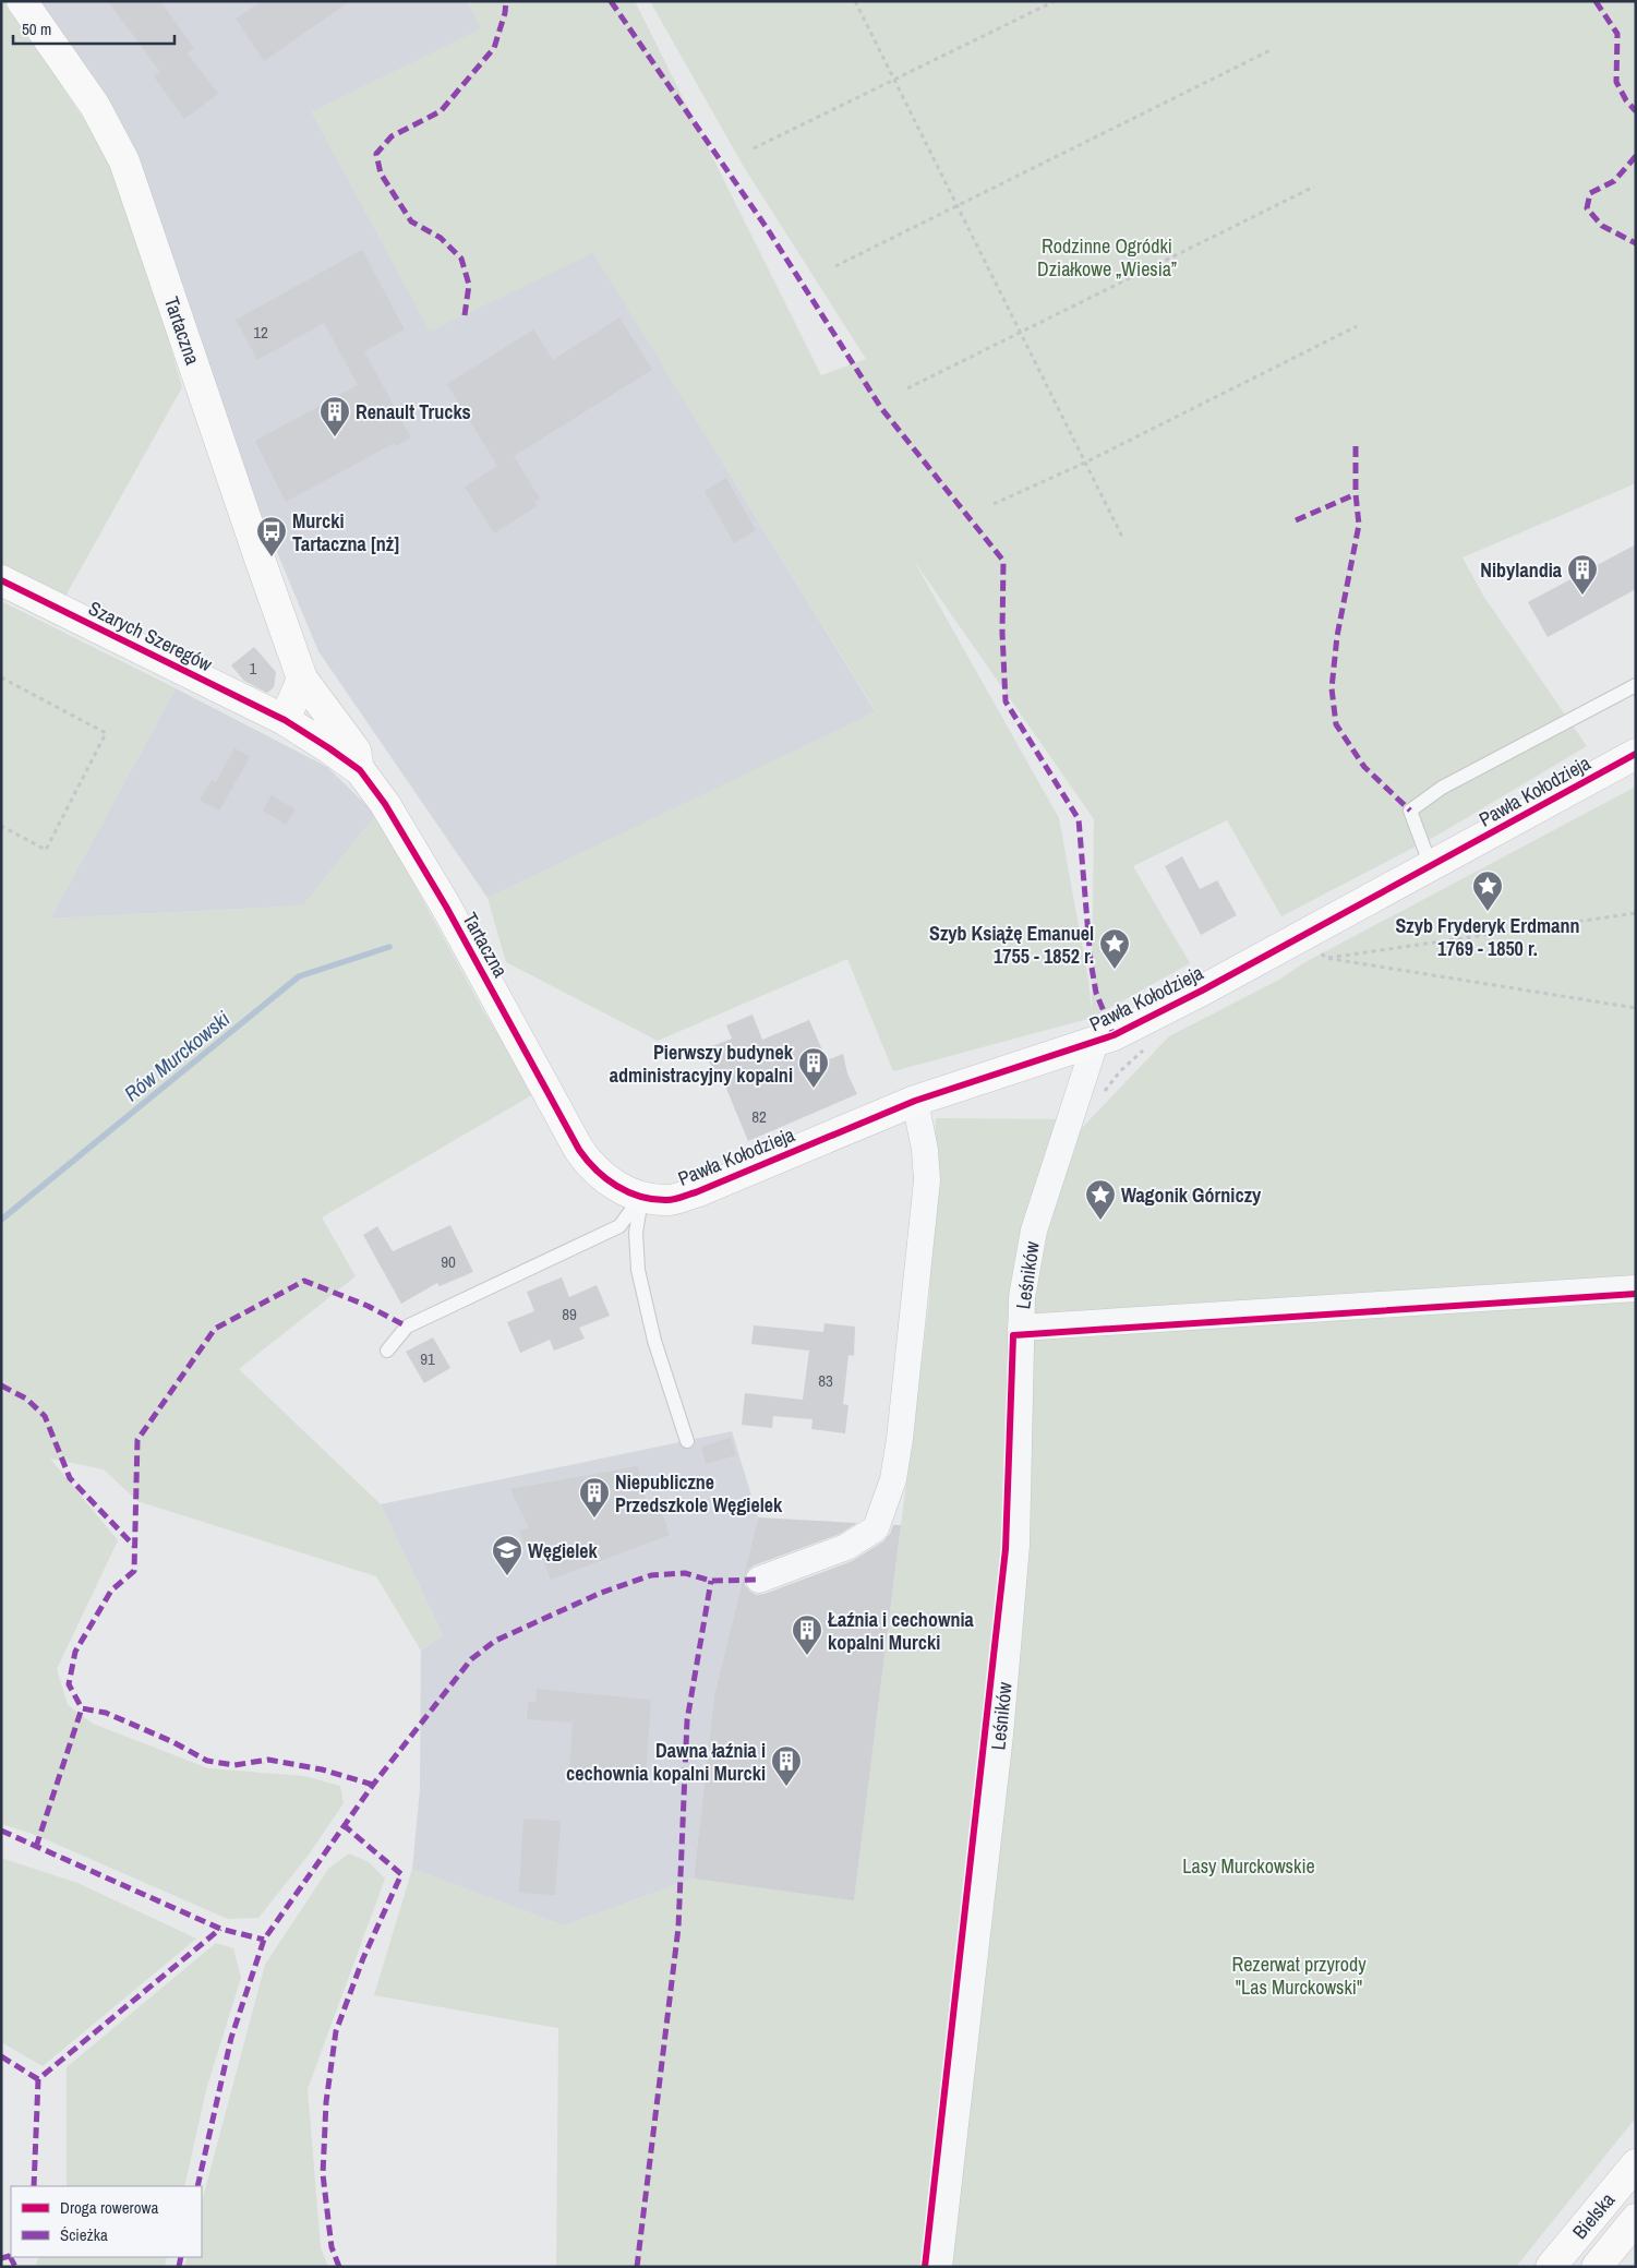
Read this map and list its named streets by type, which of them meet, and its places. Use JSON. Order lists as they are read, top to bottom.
{
  "streets": {
    "street": [
      "Tartaczna",
      "Szarych Szeregów",
      "Pawła Kołodzieja",
      "Leśników",
      "Bielska"
    ]
  },
  "crossings": [
    ["Tartaczna", "Szarych Szeregów"],
    ["Tartaczna", "Pawła Kołodzieja"],
    ["Pawła Kołodzieja", "Leśników"]
  ],
  "water": ["Rów Murckowski"],
  "parks": ["Rodzinne Ogródki Działkowe „Wiesia”", "Lasy Murckowskie", "Rezerwat przyrody \"Las Murckowski\""],
  "places": {
    "building": [
      "Renault Trucks",
      "Nibylandia",
      "Pierwszy budynek administracyjny kopalni",
      "Niepubliczne Przedszkole Węgielek",
      "Łaźnia i cechownia kopalni Murcki",
      "Dawna łaźnia i cechownia kopalni Murcki"
    ],
    "bus stop": ["Murcki Tartaczna [nż]"],
    "place": ["Szyb Fryderyk Erdmann 1769 - 1850 r.", "Szyb Książę Emanuel 1755 - 1852 r.", "Wagonik Górniczy"],
    "school or university": ["Węgielek"]
  },
  "house_numbers": [
    "12",
    "1",
    "82",
    "90",
    "89",
    "91",
    "83"
  ],
  "legend": ["Droga rowerowa", "Ścieżka"],
  "scale_bar": "50 m"
}
